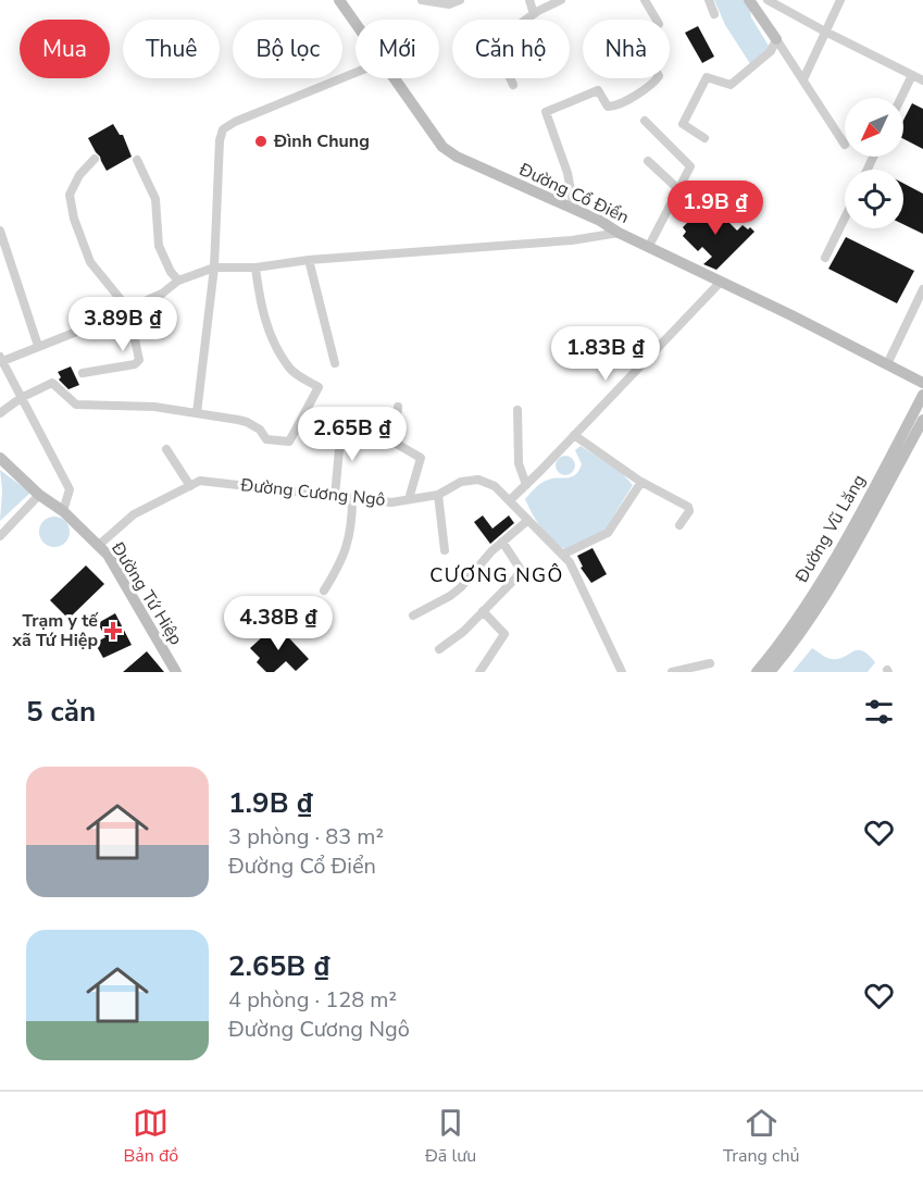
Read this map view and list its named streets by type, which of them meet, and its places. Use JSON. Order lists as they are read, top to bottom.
{
  "streets": {
    "street": [
      "Đường Cổ Điển",
      "Đường Cương Ngô",
      "Đường Vũ Lăng",
      "Đường Tứ Hiệp"
    ]
  },
  "crossings": [
    ["Đường Cương Ngô", "Đường Tứ Hiệp"]
  ],
  "districts": ["CƯƠNG NGÔ"],
  "places": {
    "other": ["Đình Chung"],
    "health": ["Trạm y tế xã Tứ Hiệp"]
  },
  "north": "bottom left",
  "page": {
    "chip": [
      "Mua",
      "Thuê",
      "Bộ lọc",
      "Mới",
      "Căn hộ",
      "Nhà"
    ],
    "price": [
      "1.9B ₫",
      "3.89B ₫",
      "1.83B ₫",
      "2.65B ₫",
      "4.38B ₫"
    ],
    "heading": "5 căn",
    "list": [
      {
        "name": "1.9B ₫",
        "note": "3 phòng · 83 m² · Đường Cổ Điển"
      },
      {
        "name": "2.65B ₫",
        "note": "4 phòng · 128 m² · Đường Cương Ngô"
      }
    ],
    "tabs": ["Bản đồ", "Đã lưu", "Trang chủ"]
  }
}
